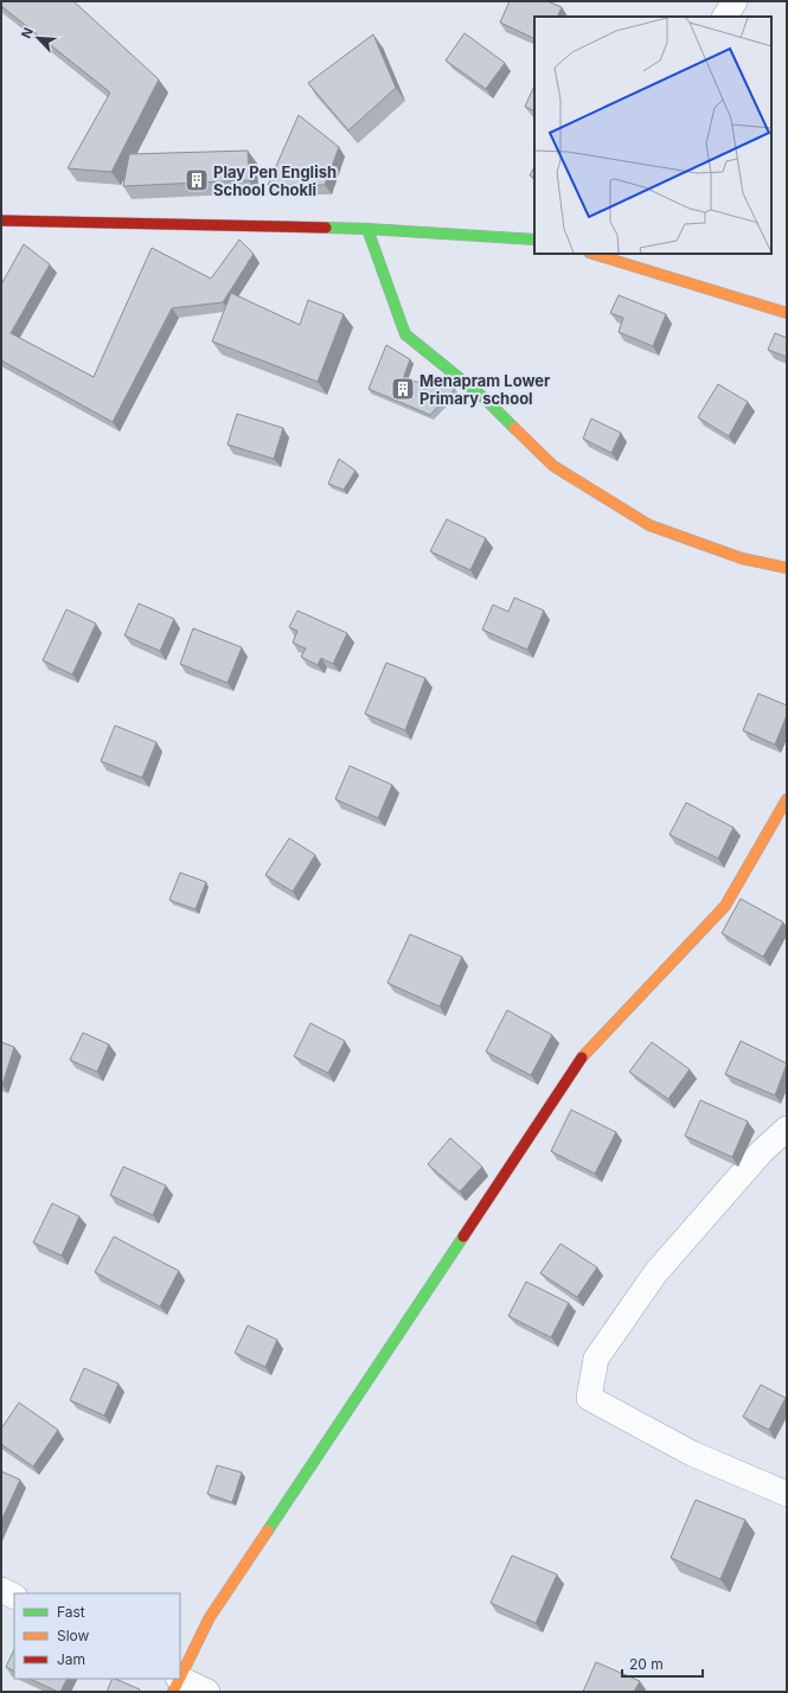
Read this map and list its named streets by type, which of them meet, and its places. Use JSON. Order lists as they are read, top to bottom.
{
  "places": {
    "building": ["Play Pen English School Chokli", "Menapram Lower Primary school"]
  },
  "legend": ["Fast", "Slow", "Jam"],
  "scale_bar": "20 m",
  "north": "top left"
}
